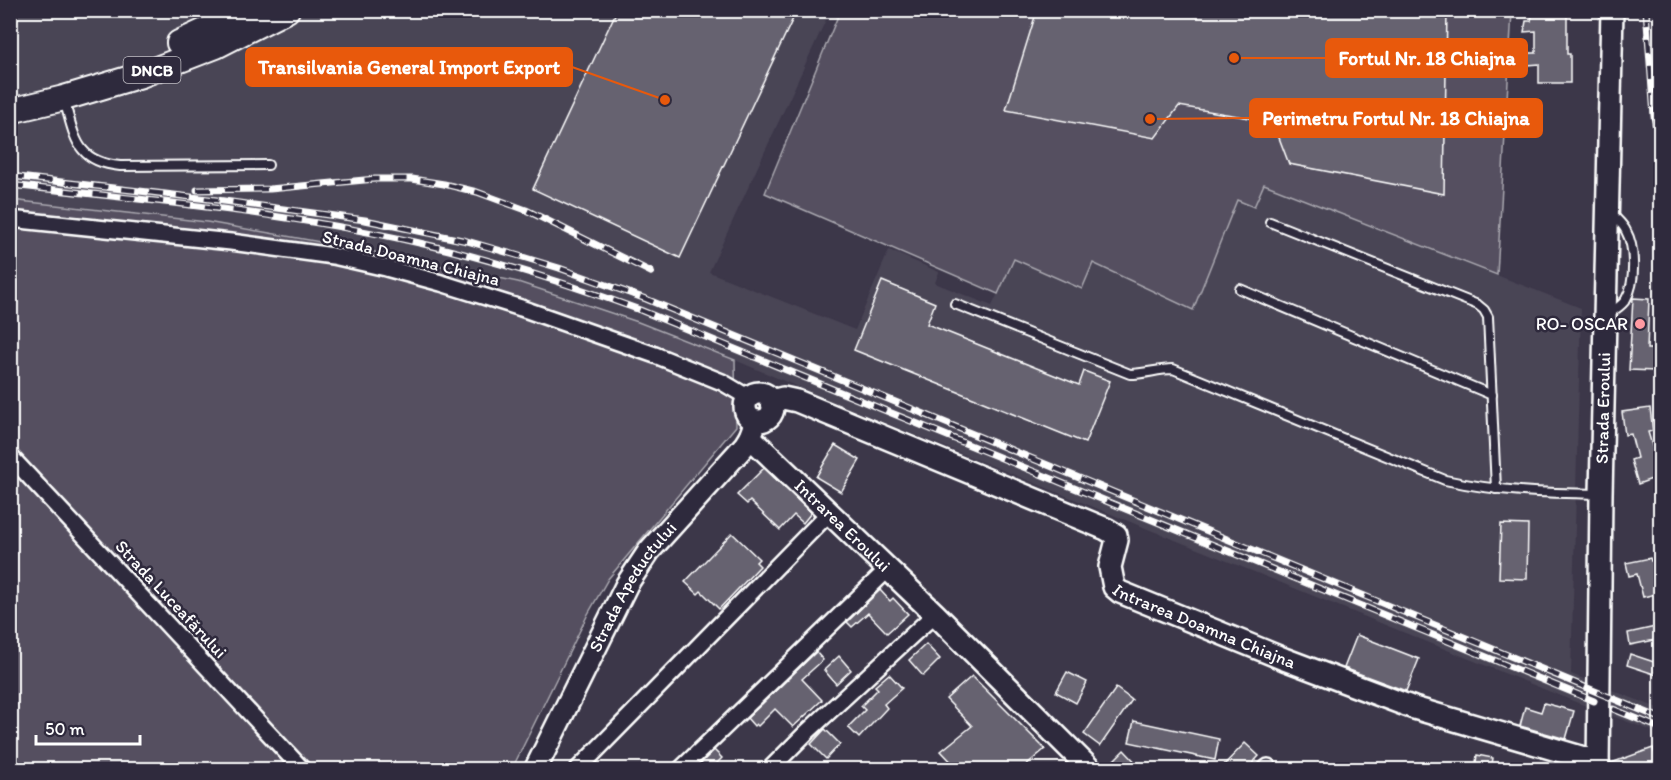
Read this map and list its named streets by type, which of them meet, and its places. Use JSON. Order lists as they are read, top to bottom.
{
  "streets": {
    "main road": ["DNCB"],
    "street": [
      "Strada Doamna Chiajna",
      "Strada Eroului",
      "Intrarea Eroului",
      "Strada Apeductului",
      "Strada Luceafărului",
      "Intrarea Doamna Chiajna"
    ]
  },
  "crossings": [
    ["Strada Eroului", "Intrarea Doamna Chiajna"],
    ["Intrarea Eroului", "Strada Apeductului"],
    ["Strada Apeductului", "Intrarea Doamna Chiajna"]
  ],
  "places": [
    "Fortul Nr. 18 Chiajna",
    "Transilvania General Import Export",
    "Perimetru Fortul Nr. 18 Chiajna",
    "RO- OSCAR"
  ],
  "scale_bar": "50 m"
}
